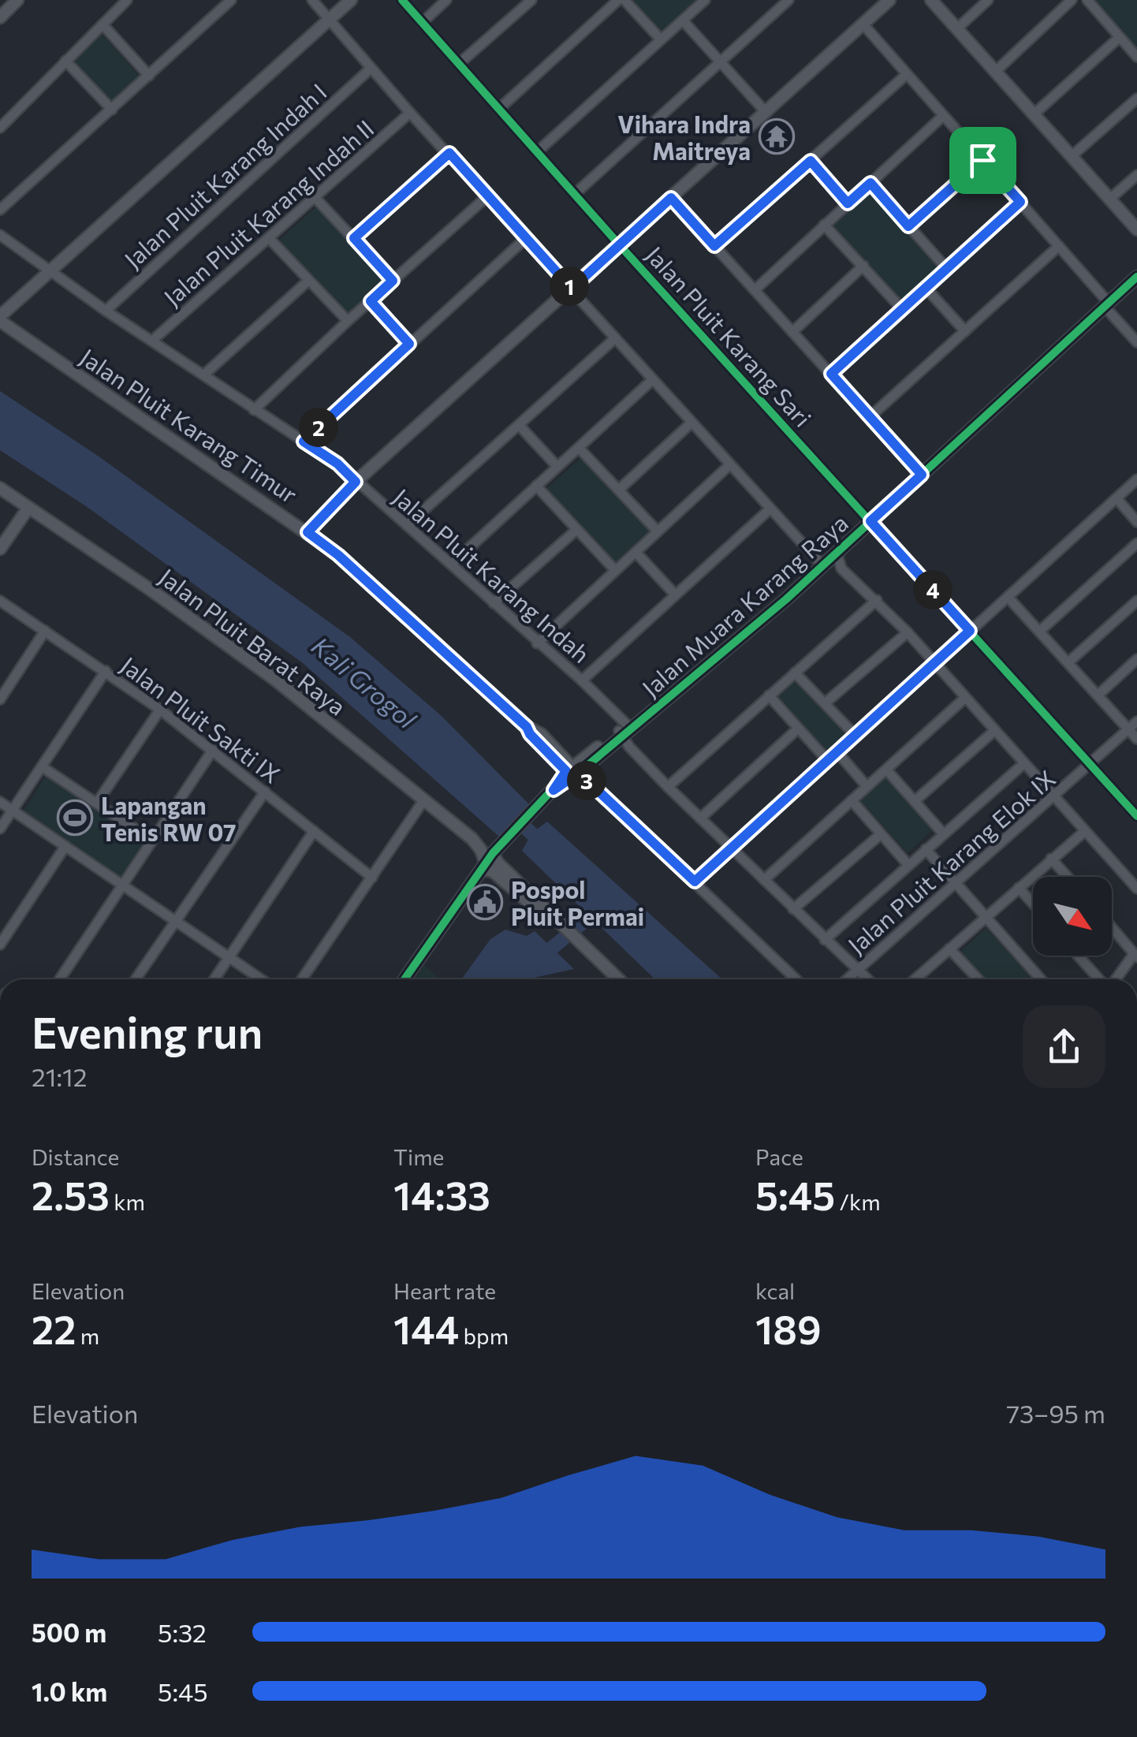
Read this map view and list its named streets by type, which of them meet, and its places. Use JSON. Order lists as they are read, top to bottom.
{
  "streets": {
    "street": [
      "Jalan Pluit Karang Indah I",
      "Jalan Pluit Karang Indah II",
      "Jalan Pluit Karang Sari",
      "Jalan Pluit Karang Timur",
      "Jalan Pluit Karang Indah",
      "Jalan Muara Karang Raya",
      "Jalan Pluit Barat Raya",
      "Jalan Pluit Sakti IX",
      "Jalan Pluit Karang Elok IX"
    ]
  },
  "crossings": [
    ["Jalan Pluit Karang Indah I", "Jalan Pluit Karang Indah"],
    ["Jalan Pluit Karang Indah II", "Jalan Pluit Karang Indah"],
    ["Jalan Pluit Karang Sari", "Jalan Muara Karang Raya"],
    ["Jalan Pluit Karang Sari", "Jalan Pluit Karang Elok IX"],
    ["Jalan Pluit Karang Timur", "Jalan Muara Karang Raya"],
    ["Jalan Pluit Karang Indah", "Jalan Muara Karang Raya"],
    ["Jalan Pluit Karang Indah", "Jalan Pluit Karang Elok IX"],
    ["Jalan Muara Karang Raya", "Jalan Pluit Barat Raya"]
  ],
  "water": ["Kali Grogol"],
  "places": {
    "temple": ["Vihara Indra Maitreya"],
    "sports": ["Lapangan Tenis RW 07"],
    "public building": ["Pospol Pluit Permai"]
  },
  "north": "bottom right",
  "page": {
    "pins": [
      "1",
      "2",
      "4",
      "3"
    ],
    "heading": ["Evening run", "21:12"],
    "stats": [
      ["Distance", "2.53 km"],
      ["Time", "14:33"],
      ["Pace", "5:45 /km"],
      ["Elevation", "22 m"],
      ["Heart rate", "144 bpm"],
      ["kcal", "189"]
    ],
    "chart": ["Elevation", "73–95 m"],
    "list": [
      {
        "name": "500 m",
        "note": "5:32"
      },
      {
        "name": "1.0 km",
        "note": "5:45"
      }
    ]
  }
}
